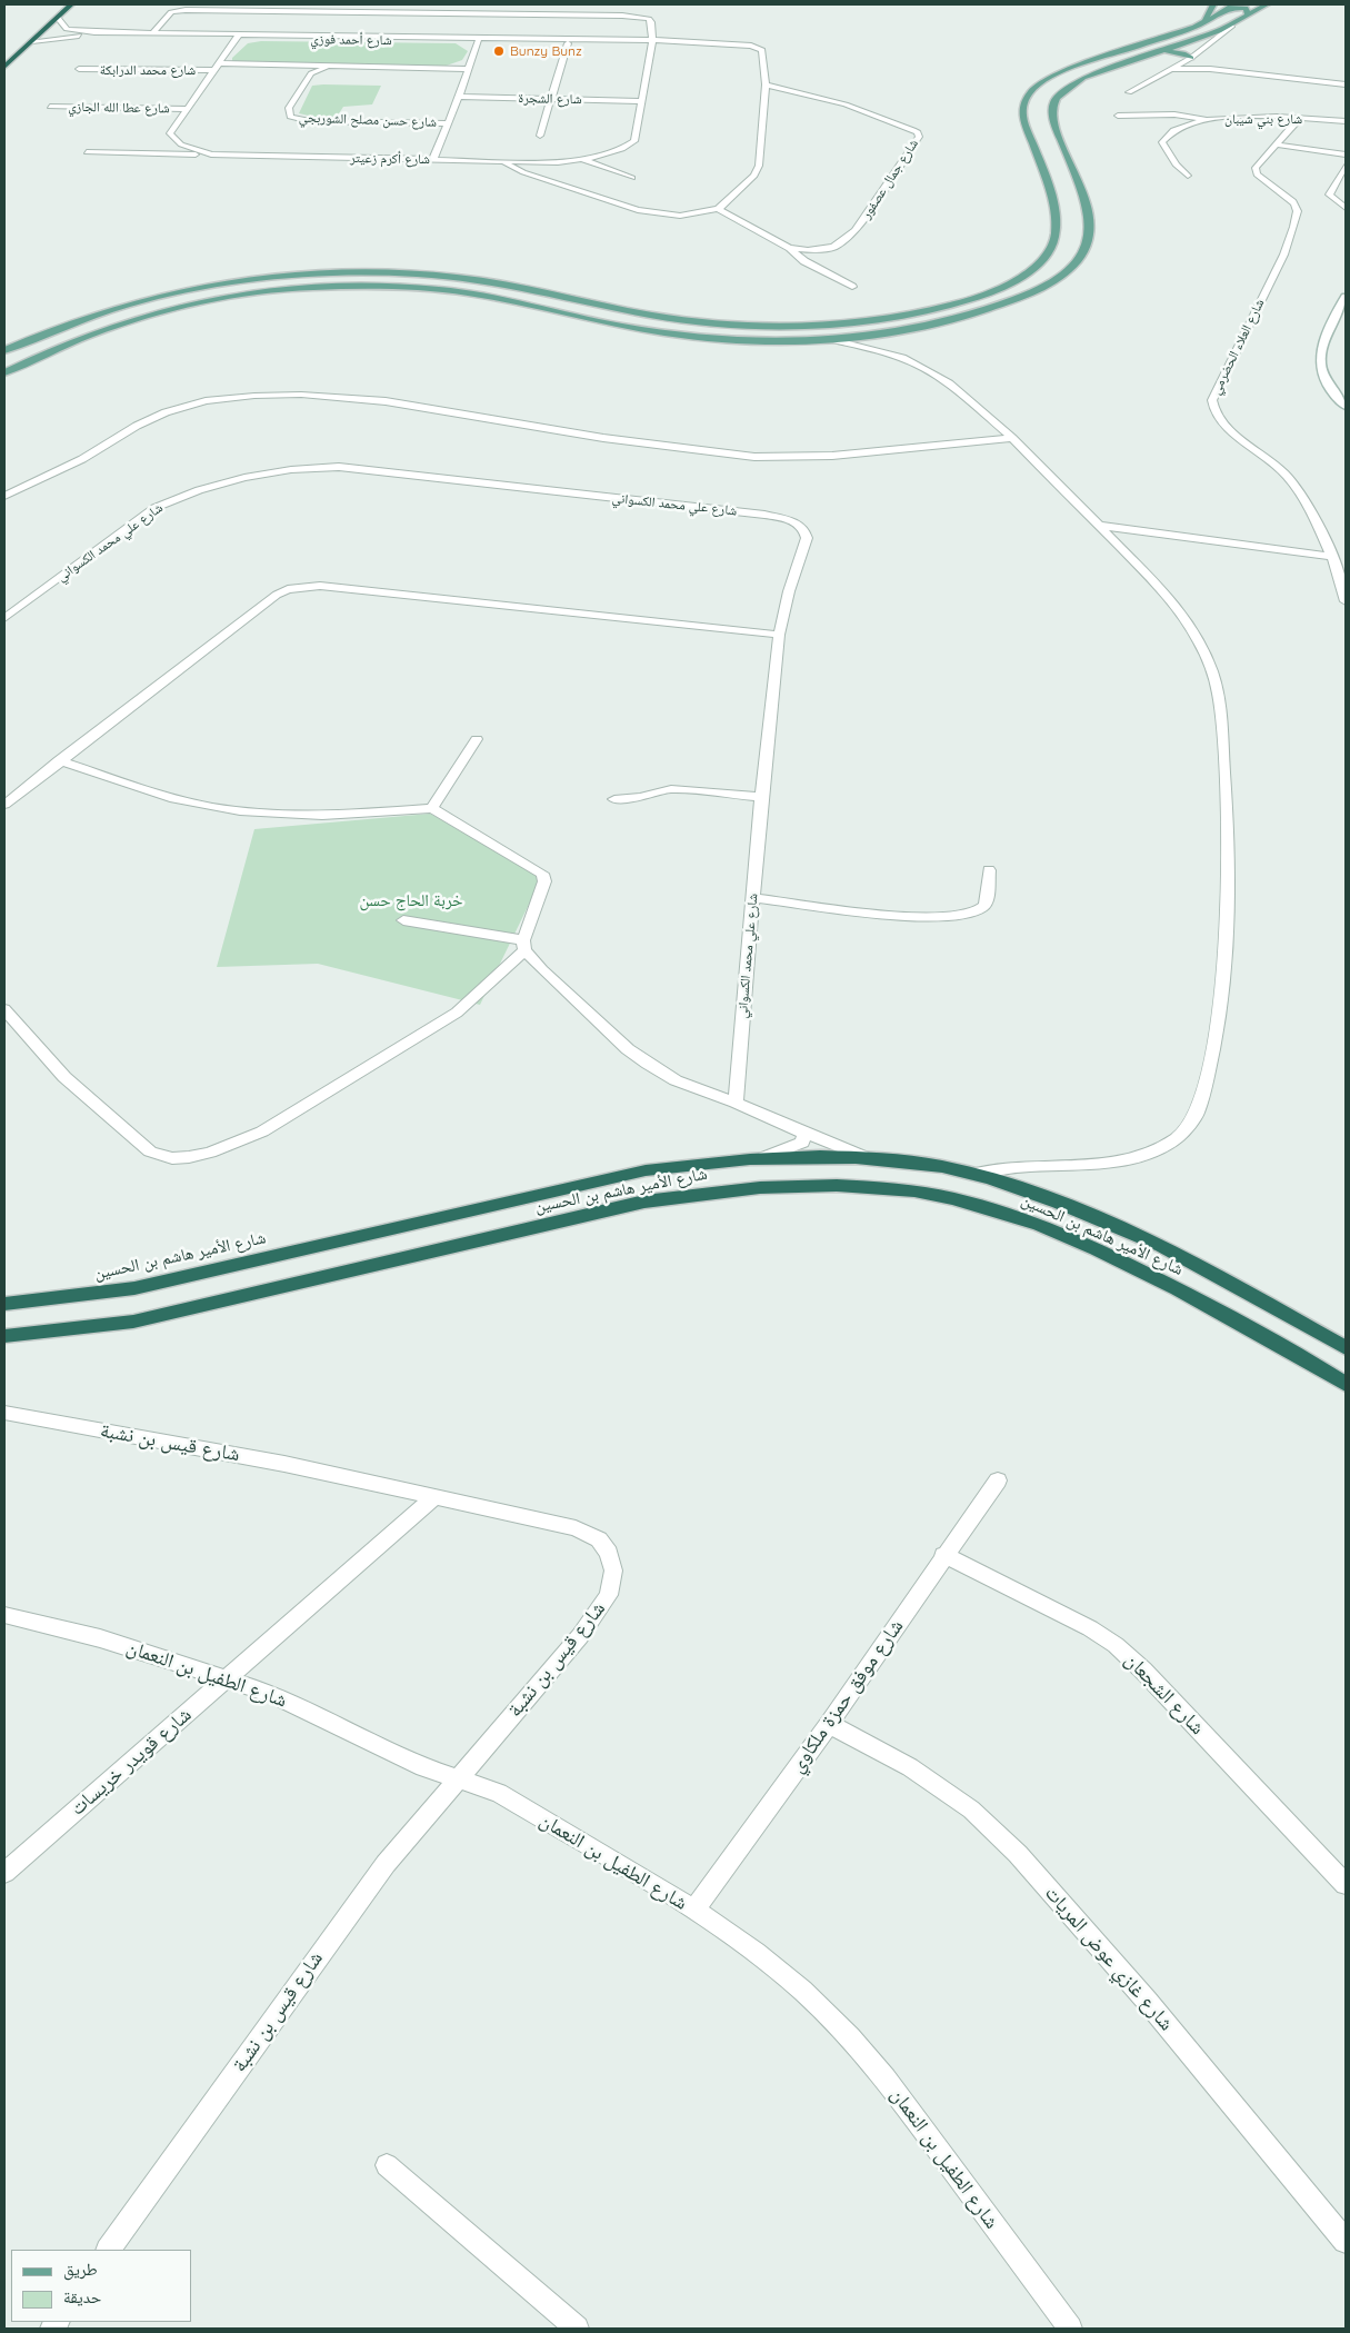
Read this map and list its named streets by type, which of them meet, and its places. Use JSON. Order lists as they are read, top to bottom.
{
  "streets": {
    "highway": ["شارع الأمير هاشم بن الحسين"],
    "street": [
      "شارع أحمد فوزي",
      "شارع محمد الدرابكة",
      "شارع الشجرة",
      "شارع عطا الله الجازي",
      "شارع بني شيبان",
      "شارع حسن مصلح الشوربجي",
      "شارع أكرم زعيتر",
      "شارع جمال عصفور",
      "شارع العلاء الحضرمي",
      "شارع علي محمد الكسواني",
      "شارع قيس بن نشبة",
      "شارع الطفيل بن النعمان",
      "شارع الشجعان",
      "شارع موفق حمزة ملكاوي",
      "شارع قويدر خريسات",
      "شارع غازي عوض المريات"
    ]
  },
  "crossings": [
    ["شارع أحمد فوزي", "شارع أكرم زعيتر"],
    ["شارع أحمد فوزي", "شارع جمال عصفور"],
    ["شارع الشجرة", "شارع أكرم زعيتر"],
    ["شارع قيس بن نشبة", "شارع الطفيل بن النعمان"],
    ["شارع قيس بن نشبة", "شارع قويدر خريسات"],
    ["شارع الطفيل بن النعمان", "شارع موفق حمزة ملكاوي"],
    ["شارع الطفيل بن النعمان", "شارع قويدر خريسات"],
    ["شارع الشجعان", "شارع موفق حمزة ملكاوي"],
    ["شارع موفق حمزة ملكاوي", "شارع غازي عوض المريات"]
  ],
  "parks": ["خربة الحاج حسن"],
  "places": ["Bunzy Bunz"],
  "legend": ["طريق", "حديقة"]
}
